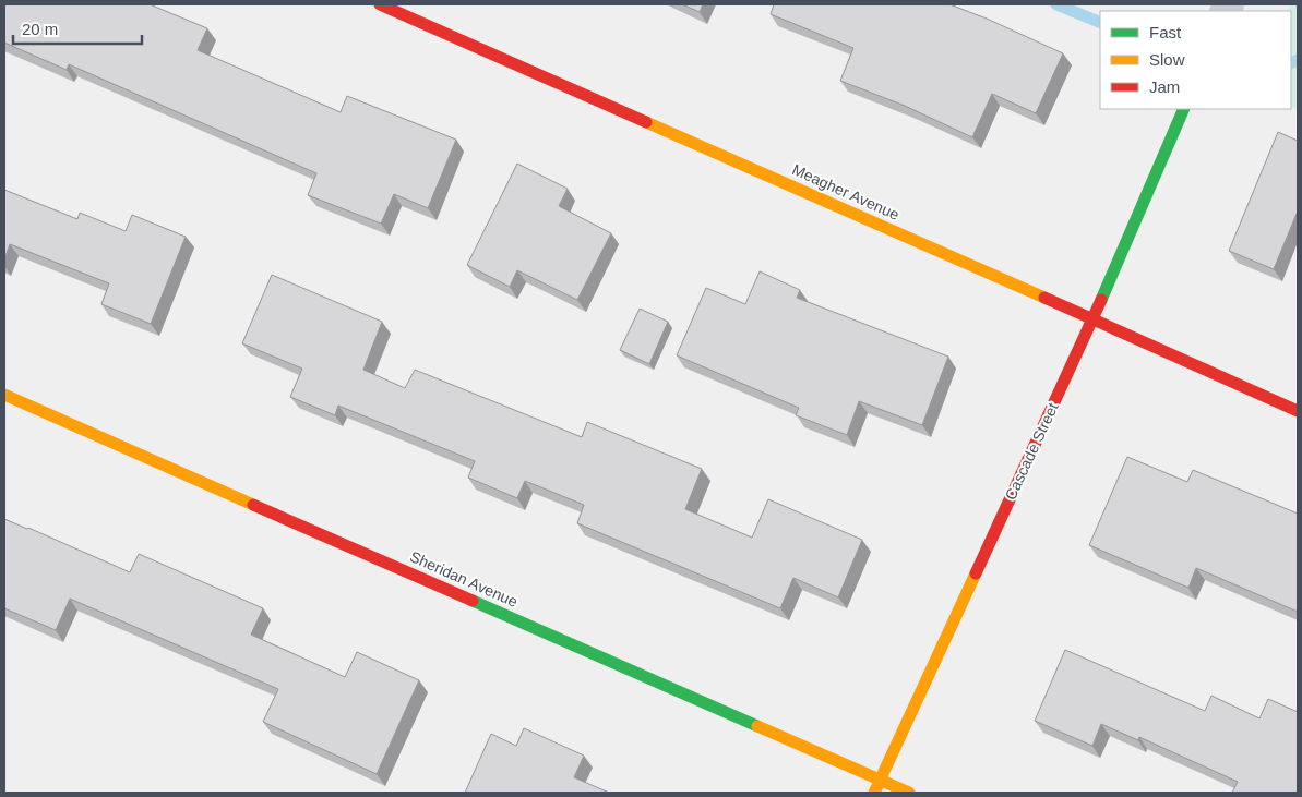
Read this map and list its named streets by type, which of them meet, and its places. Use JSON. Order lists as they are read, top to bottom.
{
  "streets": {
    "street": ["Meagher Avenue", "Cascade Street", "Sheridan Avenue"]
  },
  "crossings": [
    ["Meagher Avenue", "Cascade Street"],
    ["Cascade Street", "Sheridan Avenue"]
  ],
  "legend": ["Fast", "Slow", "Jam"],
  "scale_bar": "20 m"
}
